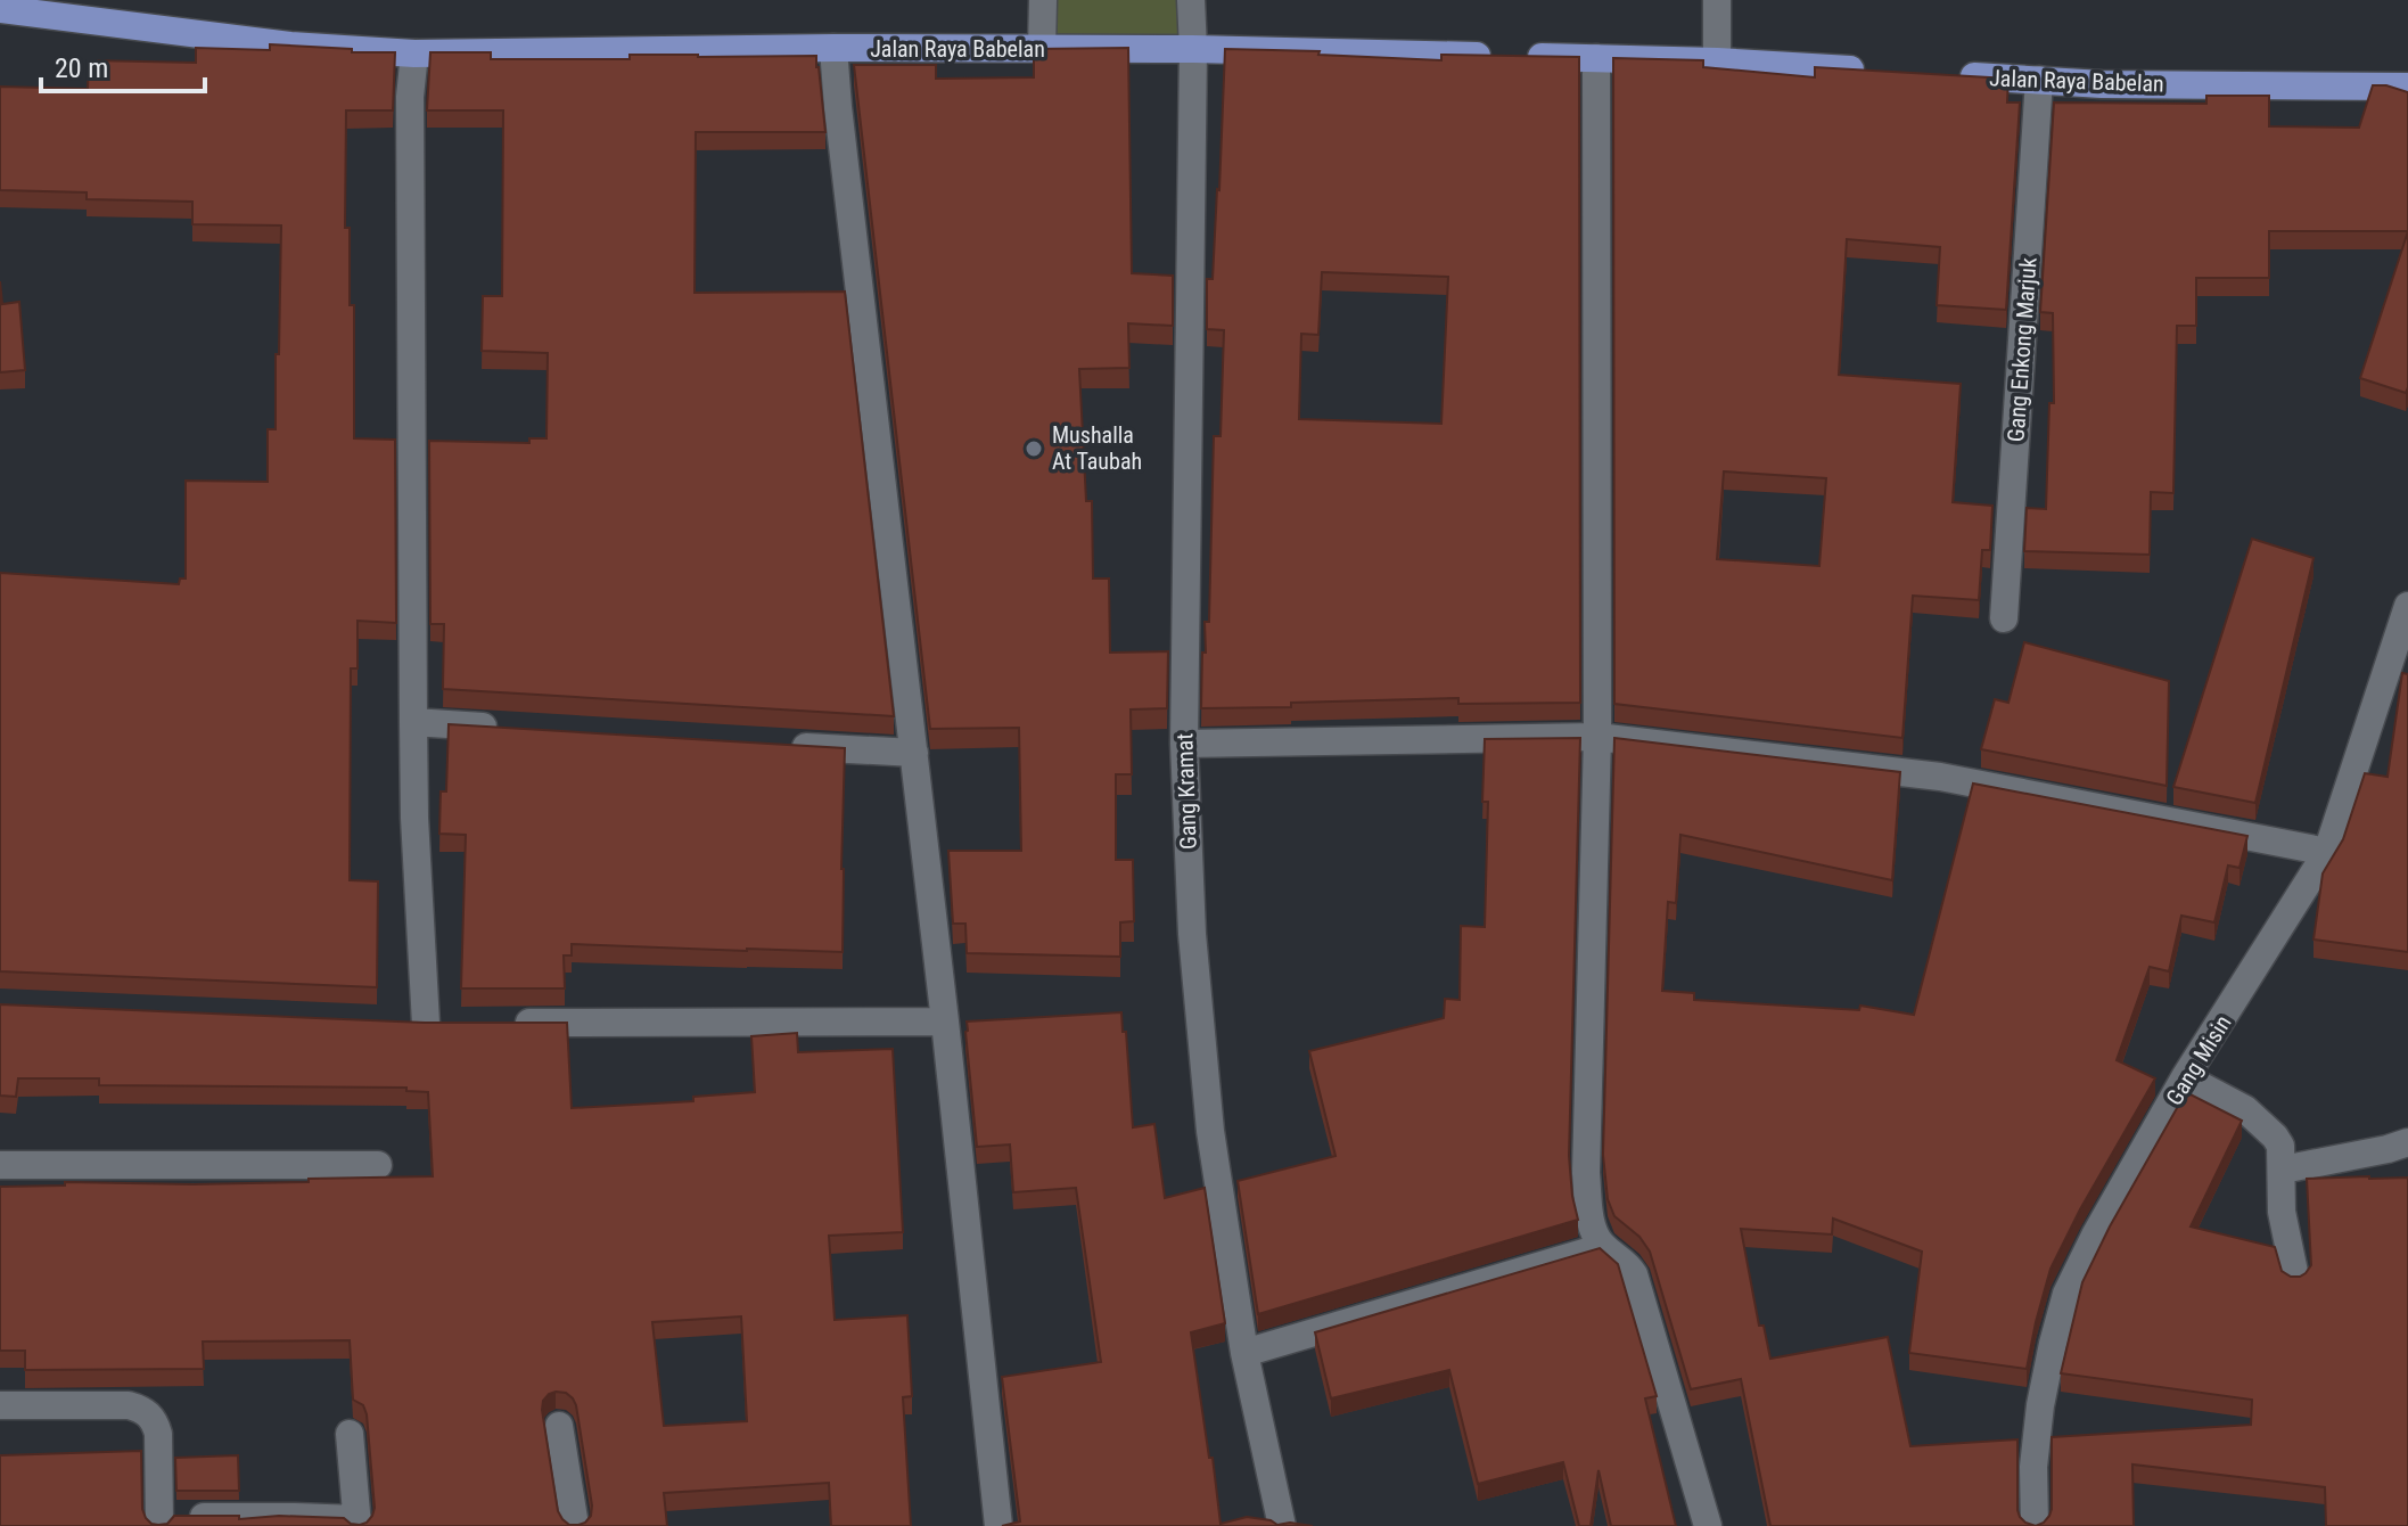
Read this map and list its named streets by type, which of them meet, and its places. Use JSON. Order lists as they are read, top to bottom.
{
  "streets": {
    "main road": ["Jalan Raya Babelan"],
    "street": ["Gang Enkong Marjuk", "Gang Kramat", "Gang Misin"]
  },
  "crossings": [
    ["Jalan Raya Babelan", "Gang Enkong Marjuk"],
    ["Jalan Raya Babelan", "Gang Kramat"]
  ],
  "places": ["Mushalla At Taubah"],
  "scale_bar": "20 m"
}
